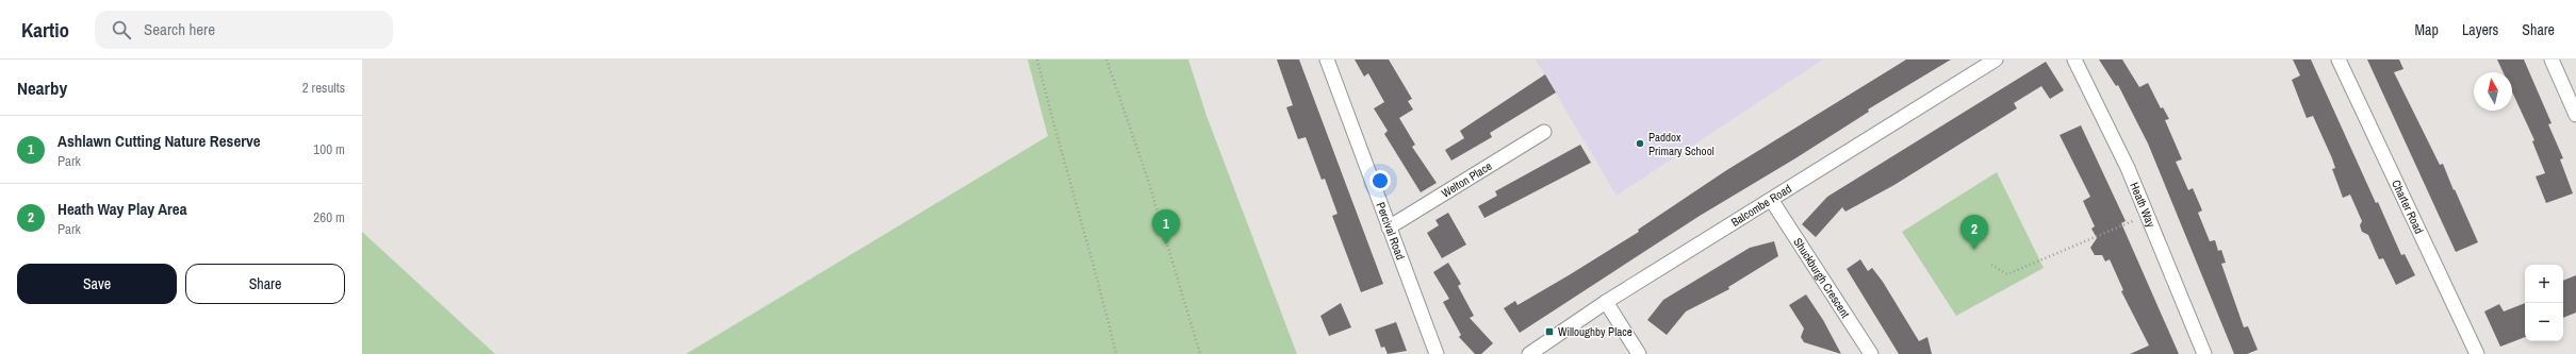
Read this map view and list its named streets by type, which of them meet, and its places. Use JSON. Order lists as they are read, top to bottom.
{
  "streets": {
    "street": [
      "Welton Place",
      "Heath Way",
      "Balcombe Road",
      "Charter Road",
      "Percival Road",
      "Shuckburgh Crescent"
    ]
  },
  "crossings": [
    ["Welton Place", "Percival Road"],
    ["Balcombe Road", "Shuckburgh Crescent"]
  ],
  "places": {
    "other": ["Paddox Primary School"],
    "transit": ["Willoughby Place"]
  },
  "north": "top",
  "page": {
    "header": "Kartio",
    "search": "Search here",
    "nav": ["Map", "Layers", "Share"],
    "heading": ["Nearby", "2 results"],
    "list": [
      {
        "mark": "1",
        "name": "Ashlawn Cutting Nature Reserve",
        "note": "Park",
        "value": "100 m"
      },
      {
        "mark": "2",
        "name": "Heath Way Play Area",
        "note": "Park",
        "value": "260 m"
      }
    ],
    "pins": ["1", "2"],
    "buttons": ["Save", "Share"],
    "map_buttons": ["+", "−"]
  }
}
